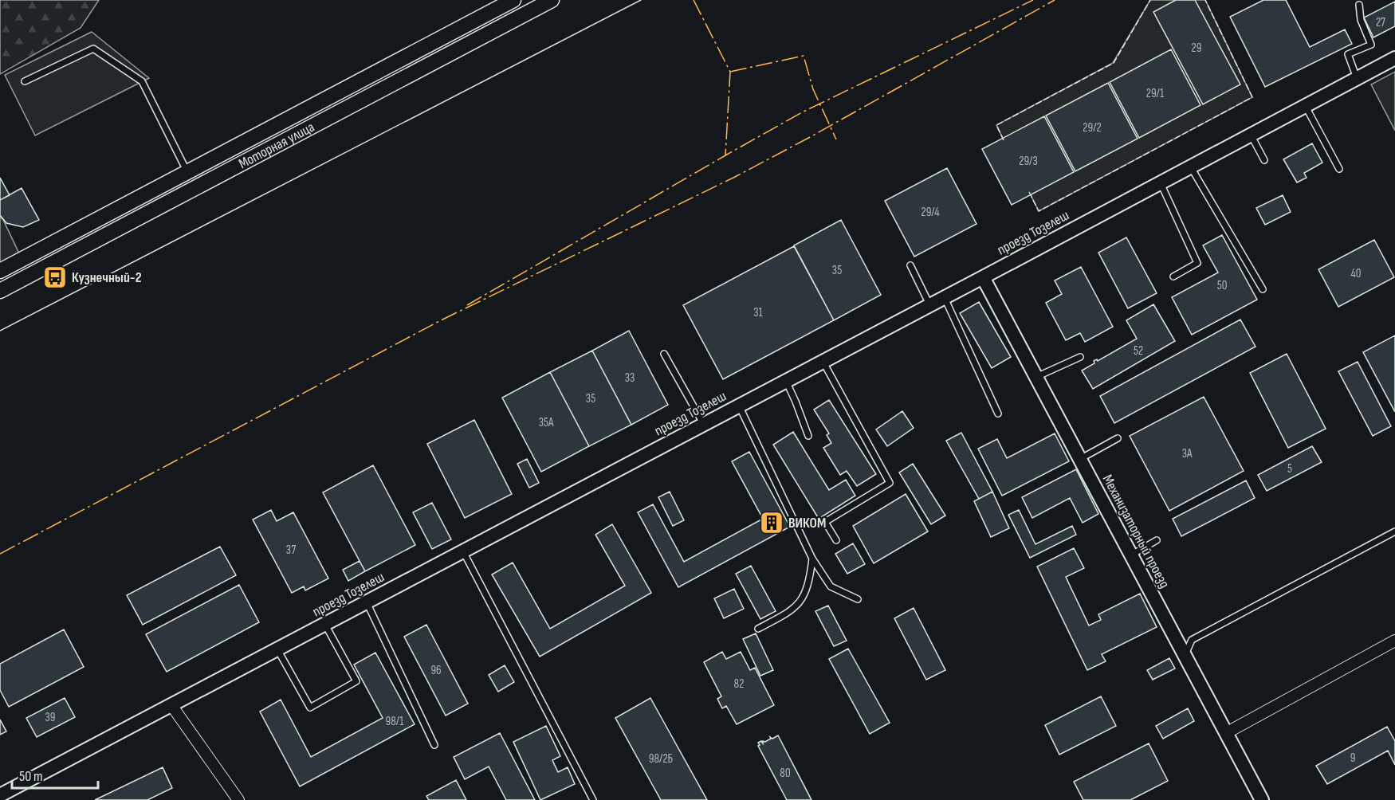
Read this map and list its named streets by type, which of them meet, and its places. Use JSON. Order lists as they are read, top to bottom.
{
  "streets": {
    "main road": ["Моторная улица"],
    "street": ["проезд Тозелеш", "Механизаторный проезд"]
  },
  "crossings": [
    ["проезд Тозелеш", "Механизаторный проезд"]
  ],
  "places": {
    "bus stop": ["Кузнечный-2"],
    "building": ["ВИКОМ"]
  },
  "house_numbers": [
    "27",
    "29",
    "29/1",
    "29/2",
    "29/3",
    "29/4",
    "35",
    "40",
    "50",
    "31",
    "52",
    "33",
    "35",
    "35А",
    "3А",
    "5",
    "37",
    "96",
    "82",
    "39",
    "98/1",
    "9",
    "98/2Б",
    "80"
  ],
  "scale_bar": "50 m"
}
